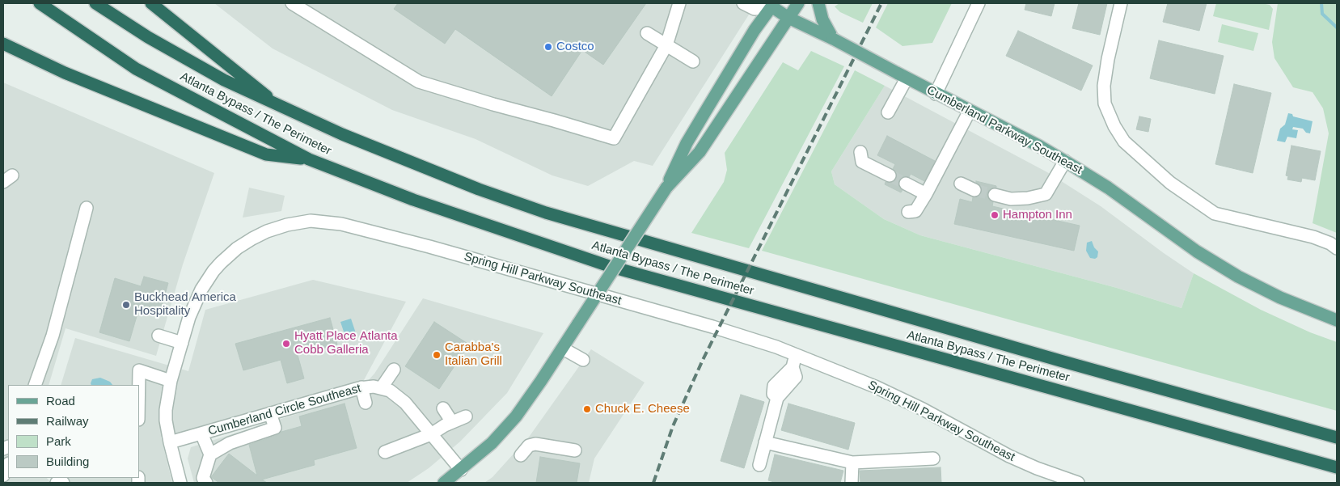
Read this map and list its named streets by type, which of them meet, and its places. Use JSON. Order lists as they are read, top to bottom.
{
  "streets": {
    "highway": ["Atlanta Bypass / The Perimeter"],
    "main road": ["Cumberland Parkway Southeast"],
    "street": ["Spring Hill Parkway Southeast", "Cumberland Circle Southeast"]
  },
  "crossings": [
    ["Spring Hill Parkway Southeast", "Cumberland Circle Southeast"]
  ],
  "places": [
    "Costco",
    "Hampton Inn",
    "Buckhead America Hospitality",
    "Hyatt Place Atlanta Cobb Galleria",
    "Carabba's Italian Grill",
    "Chuck E. Cheese"
  ],
  "legend": [
    "Road",
    "Railway",
    "Park",
    "Building"
  ]
}
